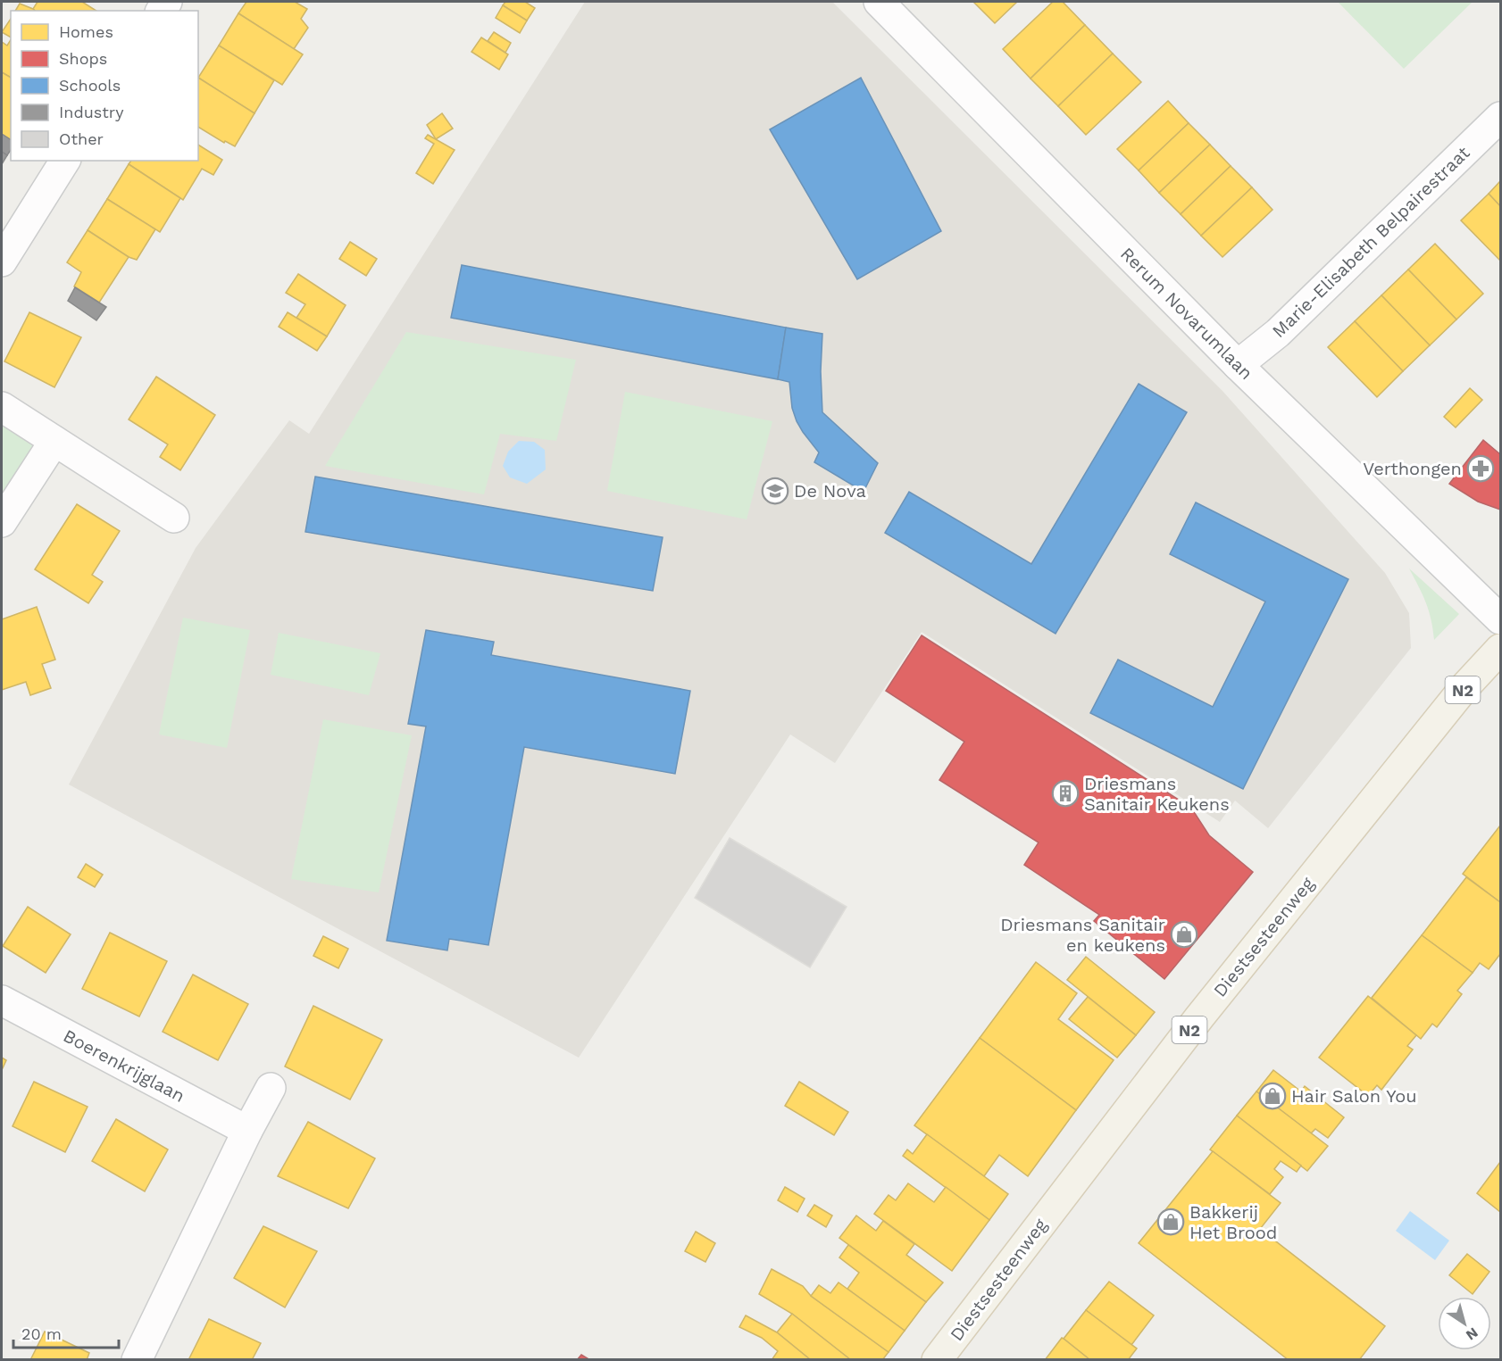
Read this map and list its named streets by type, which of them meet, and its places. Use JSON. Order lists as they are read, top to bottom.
{
  "streets": {
    "main road": ["N2", "Diestsesteenweg"],
    "street": ["Marie-Elisabeth Belpairestraat", "Rerum Novarumlaan", "Boerenkrijglaan"]
  },
  "crossings": [
    ["Marie-Elisabeth Belpairestraat", "Rerum Novarumlaan"]
  ],
  "places": {
    "pharmacy": ["Verthongen"],
    "school or university": ["De Nova"],
    "building": ["Driesmans Sanitair Keukens"],
    "shop": ["Driesmans Sanitair en keukens", "Hair Salon You", "Bakkerij Het Brood"]
  },
  "legend": [
    "Homes",
    "Shops",
    "Schools",
    "Industry",
    "Other"
  ],
  "scale_bar": "20 m",
  "north": "bottom right"
}
